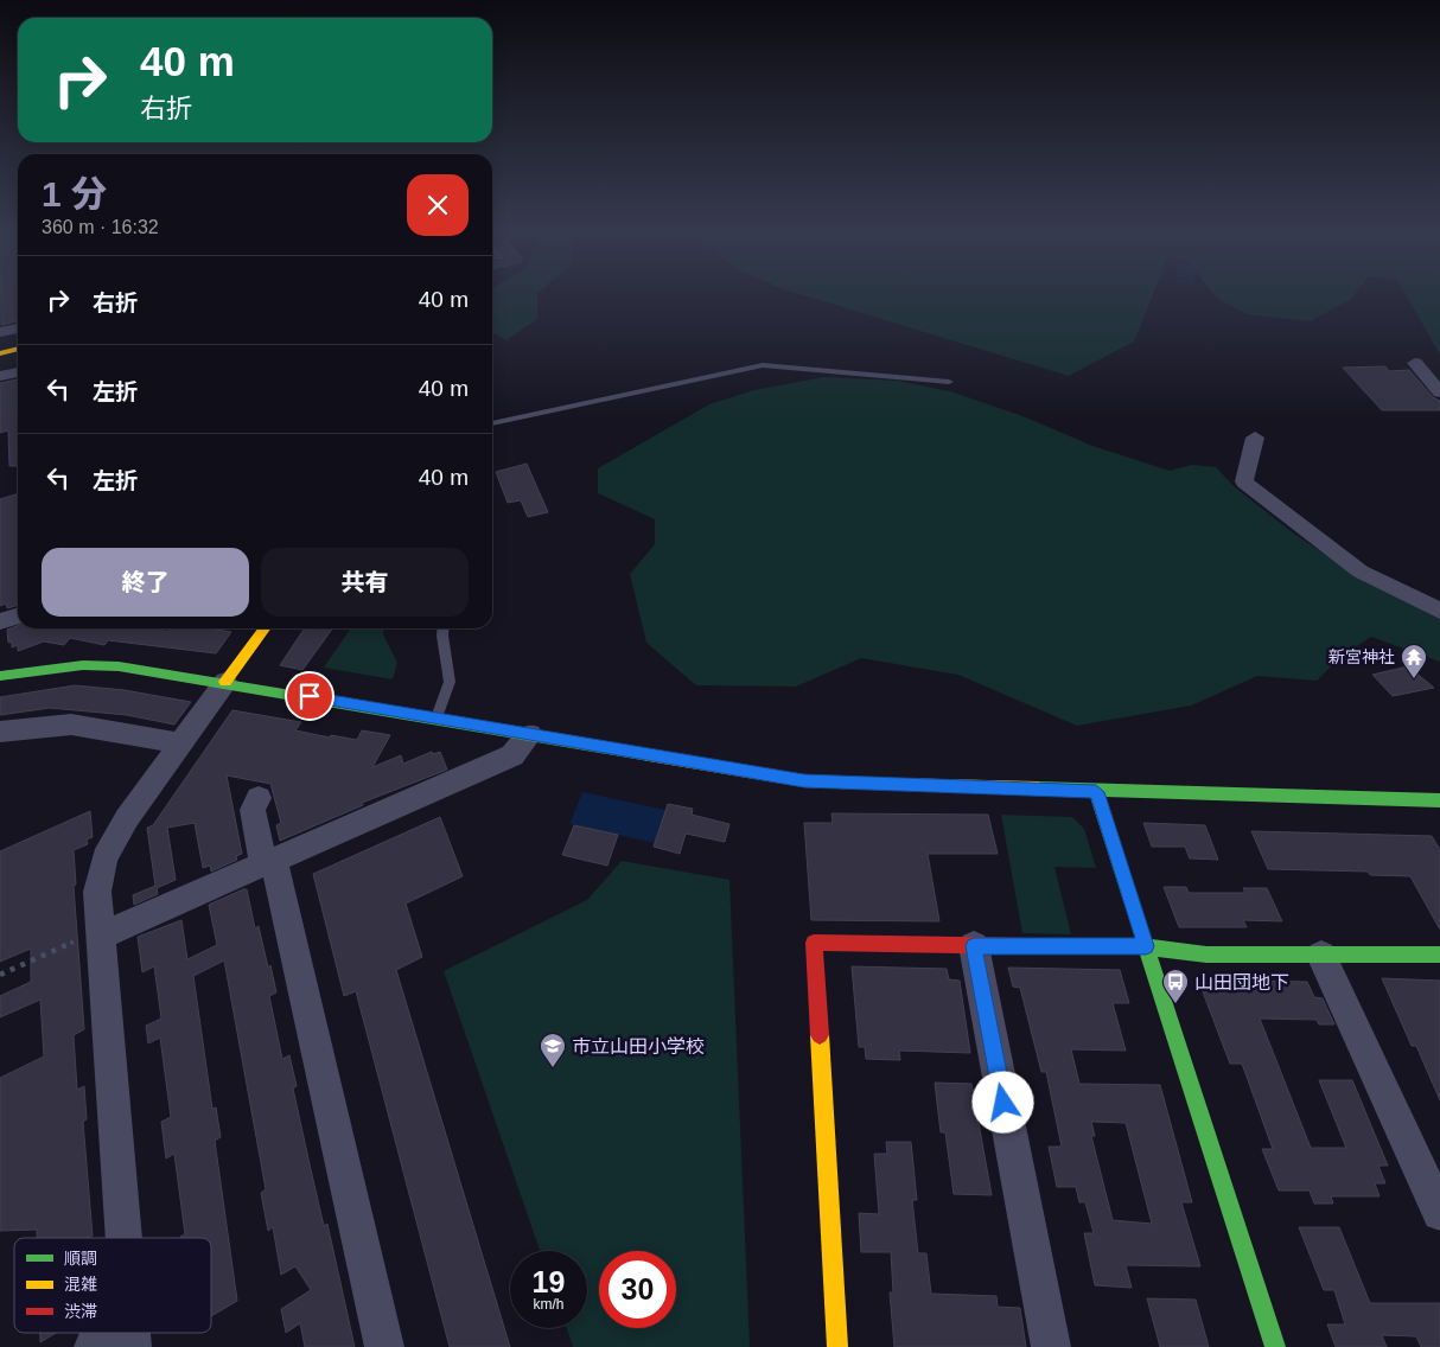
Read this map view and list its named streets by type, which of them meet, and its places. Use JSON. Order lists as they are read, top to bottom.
{
  "places": {
    "temple": ["新宮神社"],
    "bus stop": ["山田団地下"],
    "school or university": ["市立山田小学校"]
  },
  "legend": ["順調", "混雑", "渋滞"],
  "page": {
    "turn": ["40 m", "右折"],
    "heading": ["1 分", "360 m · 16:32"],
    "list": [
      {
        "name": "右折",
        "value": "40 m"
      },
      {
        "name": "左折",
        "value": "40 m"
      },
      {
        "name": "左折",
        "value": "40 m"
      }
    ],
    "buttons": ["終了", "共有"],
    "speed": "19 km/h",
    "limit": "30"
  }
}
